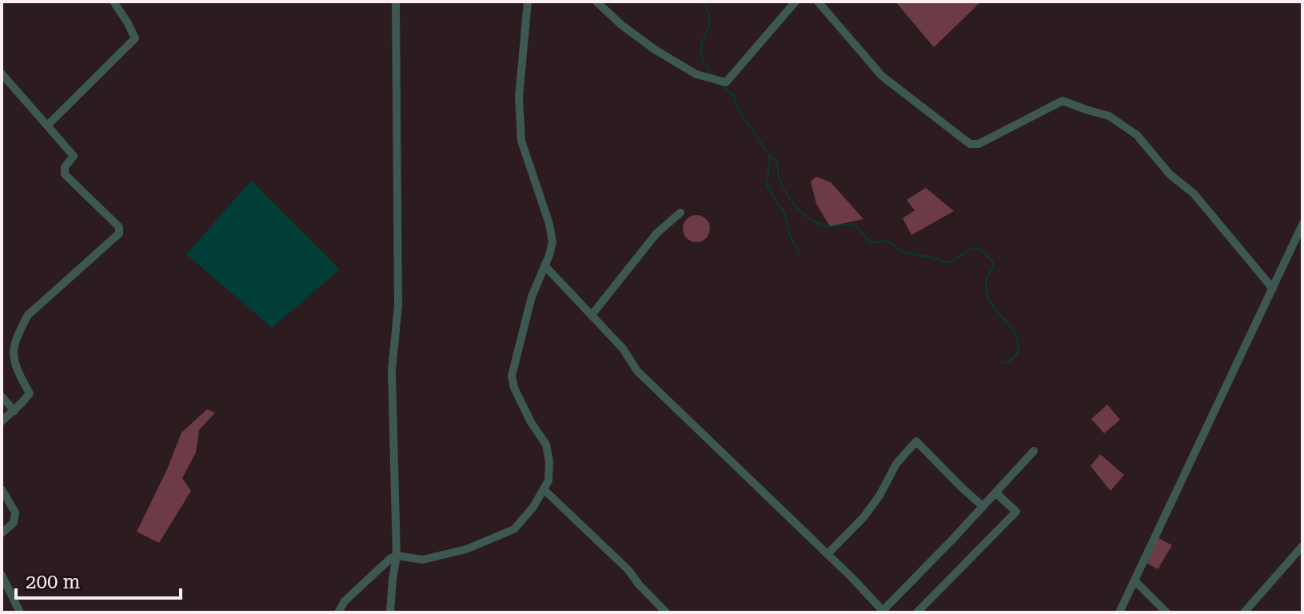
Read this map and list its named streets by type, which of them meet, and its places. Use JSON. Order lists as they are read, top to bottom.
{
  "scale_bar": "200 m"
}
